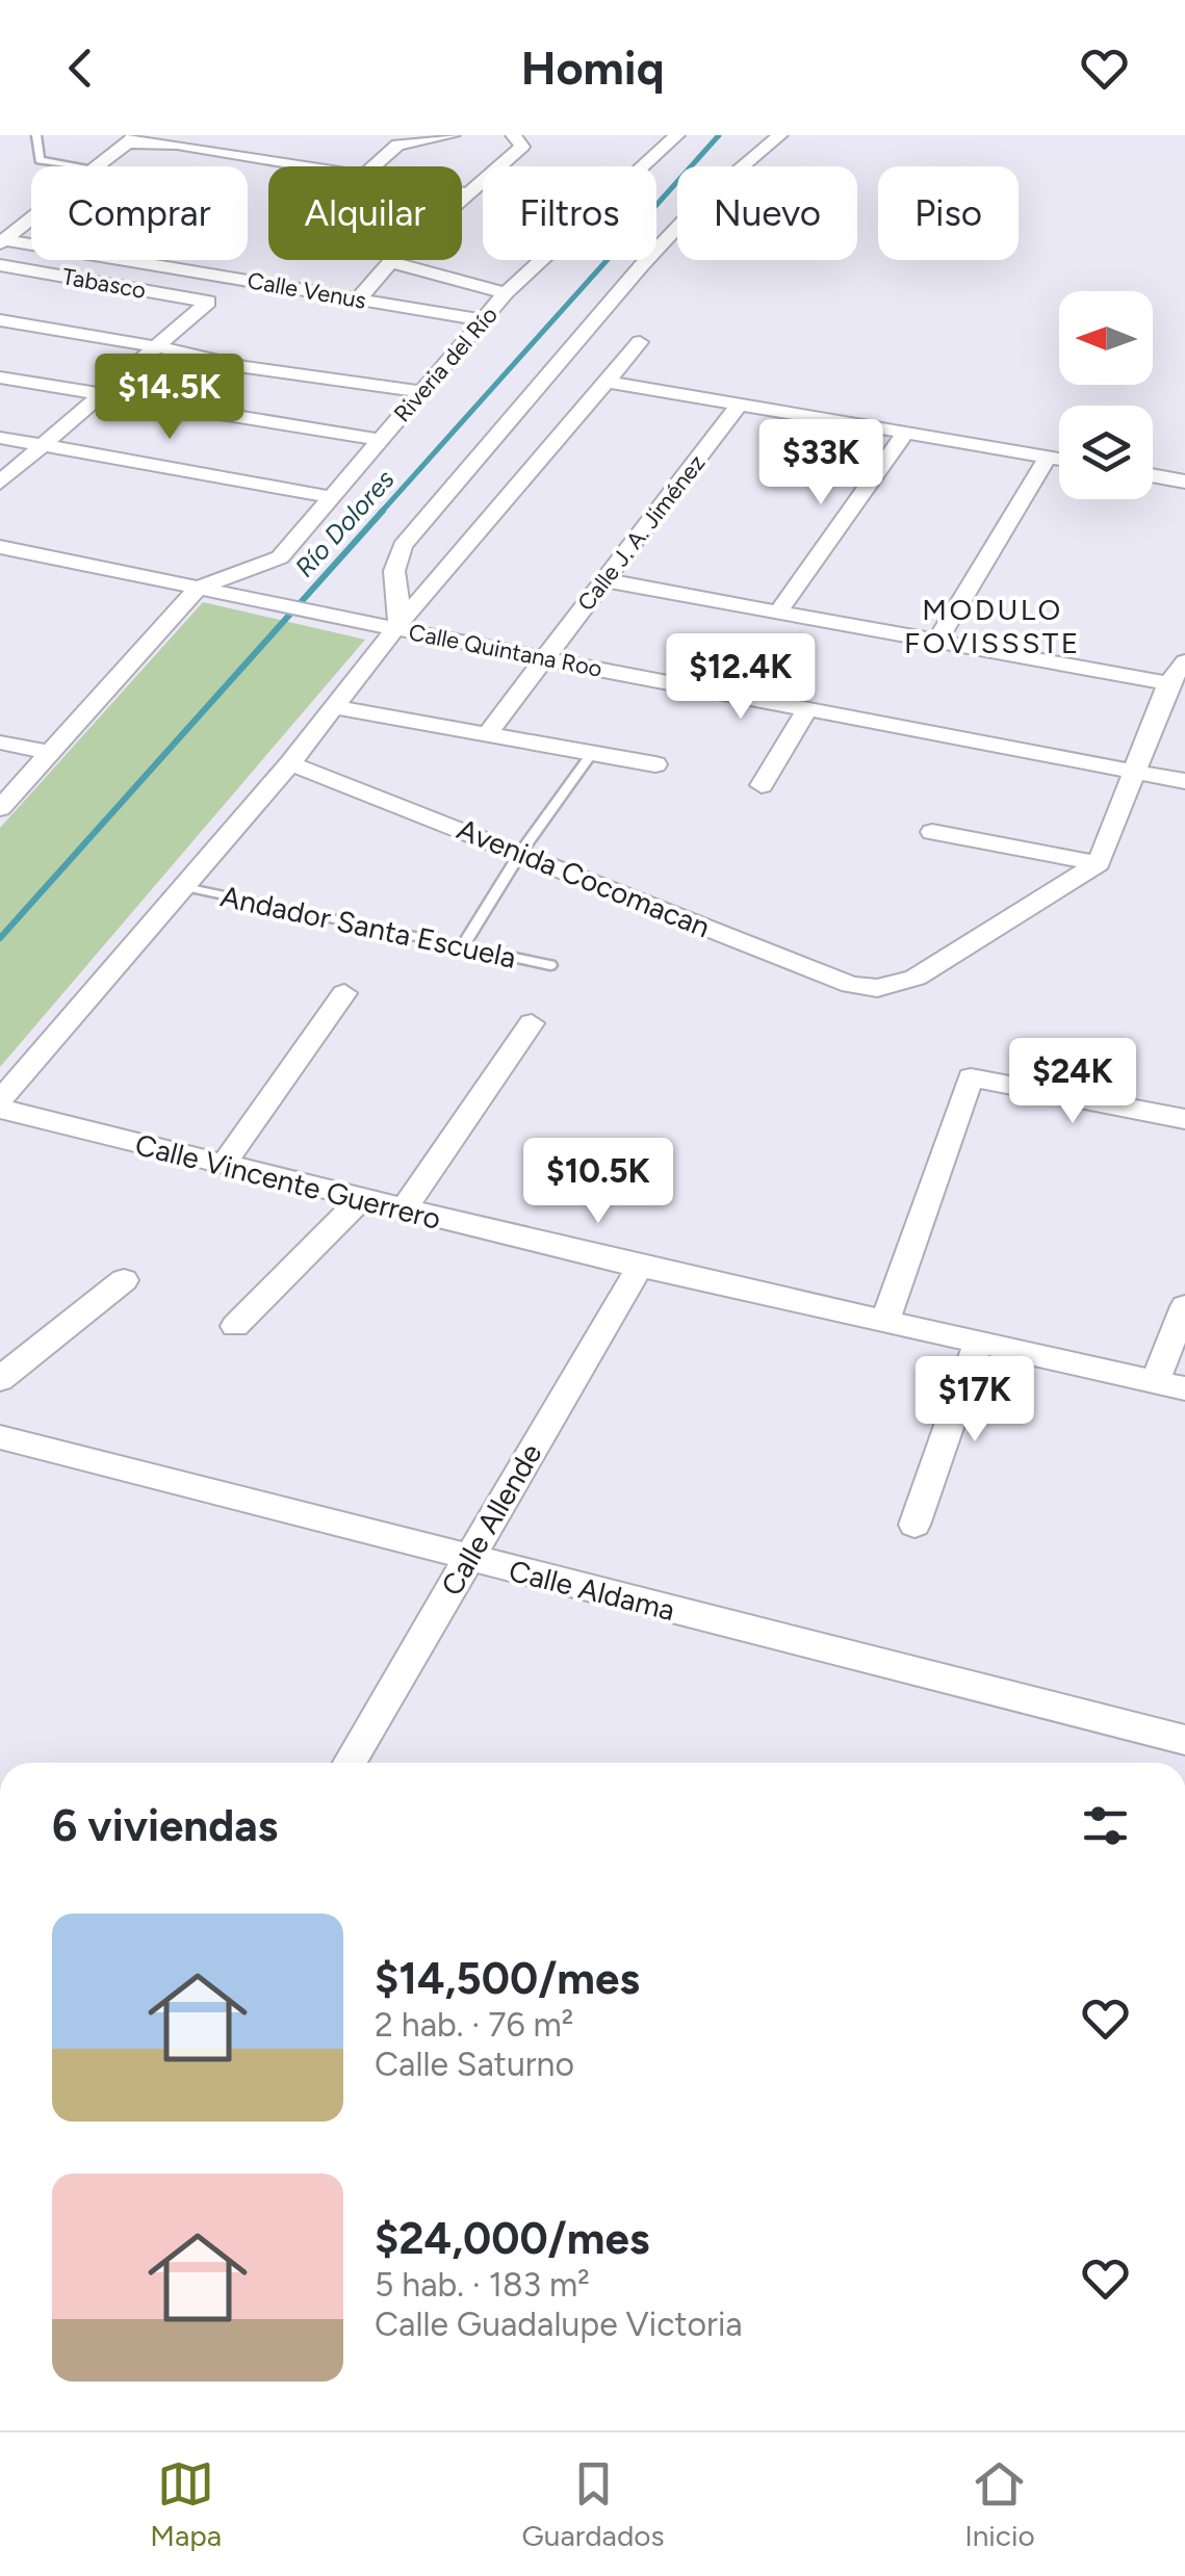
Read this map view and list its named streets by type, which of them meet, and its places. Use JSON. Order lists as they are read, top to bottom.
{
  "streets": {
    "street": [
      "Tabasco",
      "Calle Venus",
      "Riveria del Río",
      "Calle J. A. Jiménez",
      "Calle Quintana Roo",
      "Avenida Cocomacan",
      "Calle Vincente Guerrero",
      "Calle Allende",
      "Calle Aldama"
    ],
    "lane": ["Andador Santa Escuela"]
  },
  "crossings": [
    ["Calle Venus", "Riveria del Río"],
    ["Riveria del Río", "Calle Quintana Roo"],
    ["Calle J. A. Jiménez", "Calle Quintana Roo"],
    ["Calle Vincente Guerrero", "Calle Allende"],
    ["Calle Allende", "Calle Aldama"]
  ],
  "districts": ["MODULO FOVISSSTE"],
  "water": ["Río Dolores"],
  "north": "left",
  "page": {
    "header": "Homiq",
    "chip": [
      "Comprar",
      "Alquilar",
      "Filtros",
      "Nuevo",
      "Piso"
    ],
    "price": [
      "$14.5K",
      "$33K",
      "$12.4K",
      "$24K",
      "$10.5K",
      "$17K"
    ],
    "heading": "6 viviendas",
    "list": [
      {
        "name": "$14,500/mes",
        "note": "2 hab. · 76 m² · Calle Saturno"
      },
      {
        "name": "$24,000/mes",
        "note": "5 hab. · 183 m² · Calle Guadalupe Victoria"
      }
    ],
    "tabs": ["Mapa", "Guardados", "Inicio"]
  }
}
